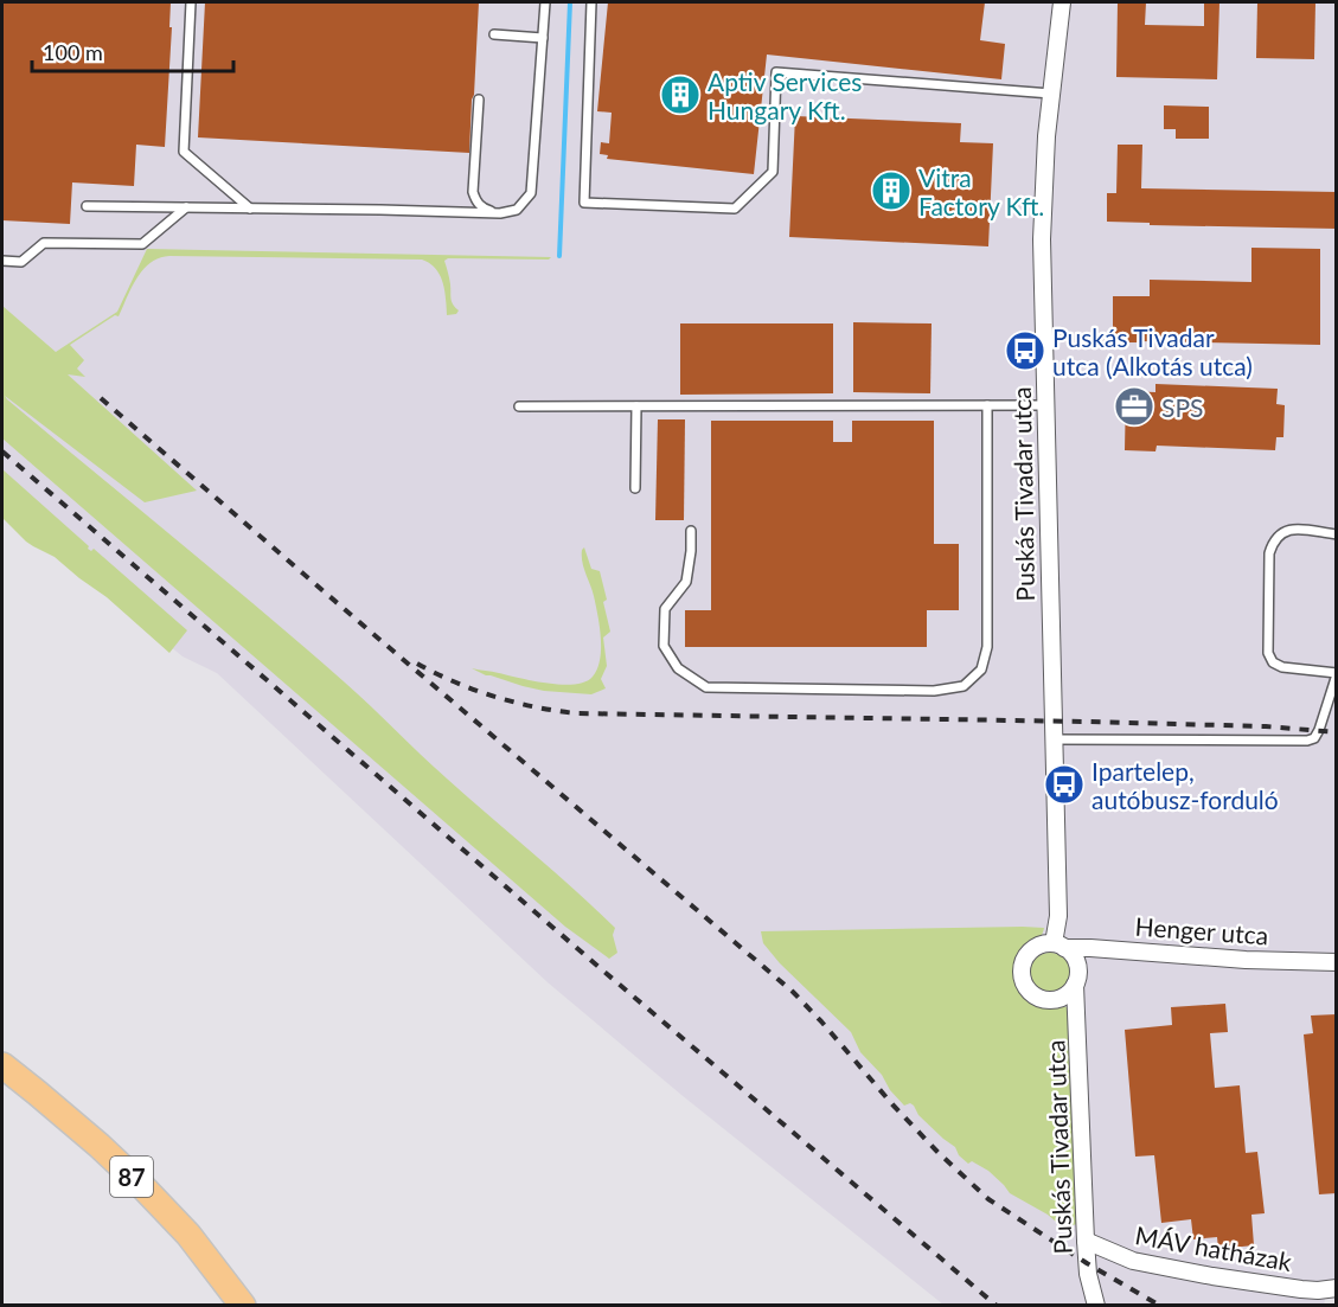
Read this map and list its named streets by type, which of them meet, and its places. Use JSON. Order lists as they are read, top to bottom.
{
  "streets": {
    "main road": ["87"],
    "street": ["Puskás Tivadar utca", "Henger utca", "MÁV hatházak"]
  },
  "crossings": [
    ["Puskás Tivadar utca", "Henger utca"],
    ["Puskás Tivadar utca", "MÁV hatházak"]
  ],
  "places": {
    "building": ["Aptiv Services Hungary Kft.", "Vitra Factory Kft."],
    "bus stop": ["Puskás Tivadar utca (Alkotás utca)", "Ipartelep, autóbusz-forduló"],
    "office": ["SPS"]
  },
  "scale_bar": "100 m"
}
